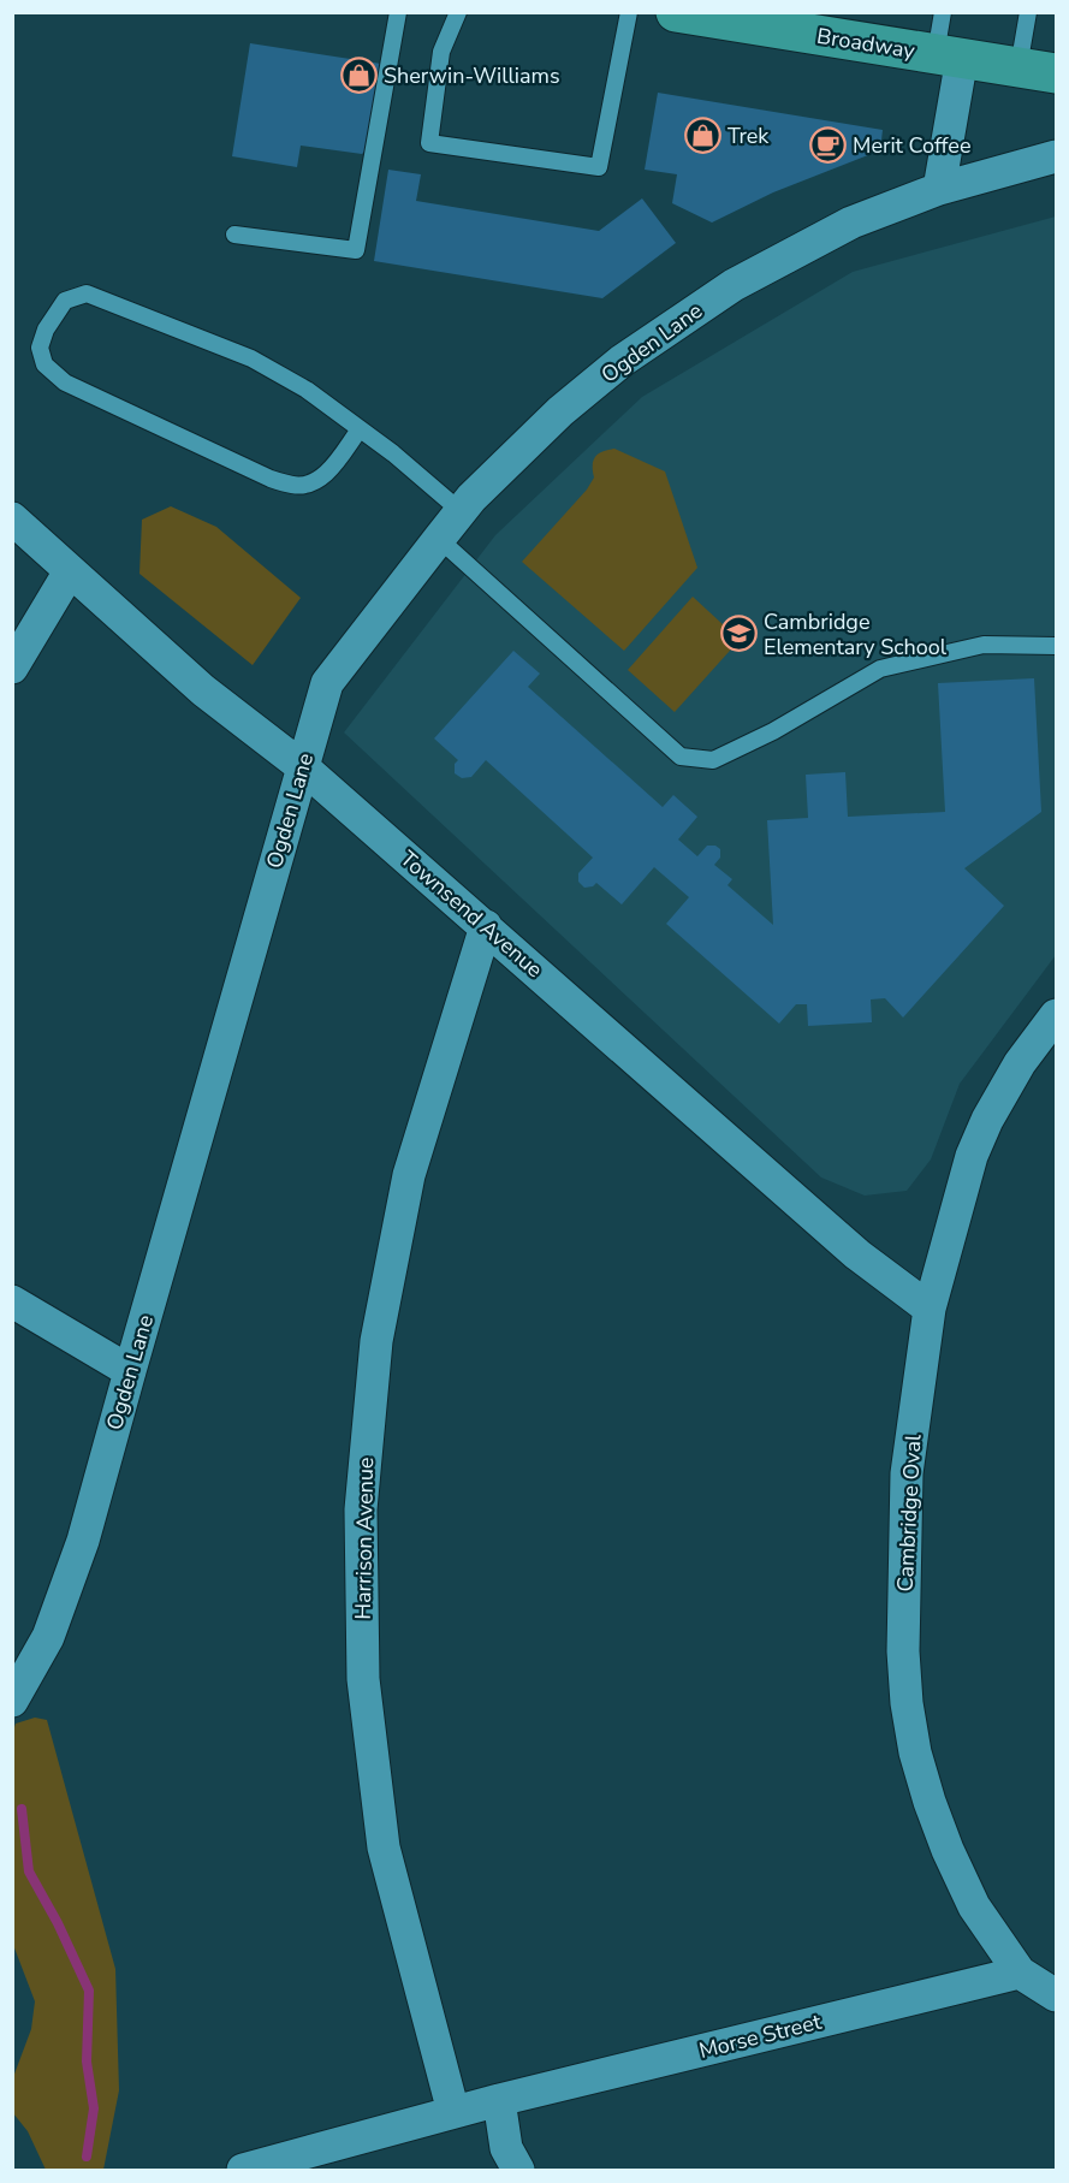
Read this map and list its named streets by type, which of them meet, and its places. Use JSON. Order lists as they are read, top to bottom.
{
  "streets": {
    "main road": ["Broadway"],
    "street": [
      "Ogden Lane",
      "Townsend Avenue",
      "Cambridge Oval",
      "Harrison Avenue",
      "Morse Street"
    ]
  },
  "crossings": [
    ["Ogden Lane", "Townsend Avenue"],
    ["Townsend Avenue", "Cambridge Oval"],
    ["Townsend Avenue", "Harrison Avenue"],
    ["Cambridge Oval", "Morse Street"],
    ["Harrison Avenue", "Morse Street"]
  ],
  "places": {
    "shop": ["Sherwin-Williams", "Trek"],
    "cafe": ["Merit Coffee"],
    "school or university": ["Cambridge Elementary School"]
  }
}
